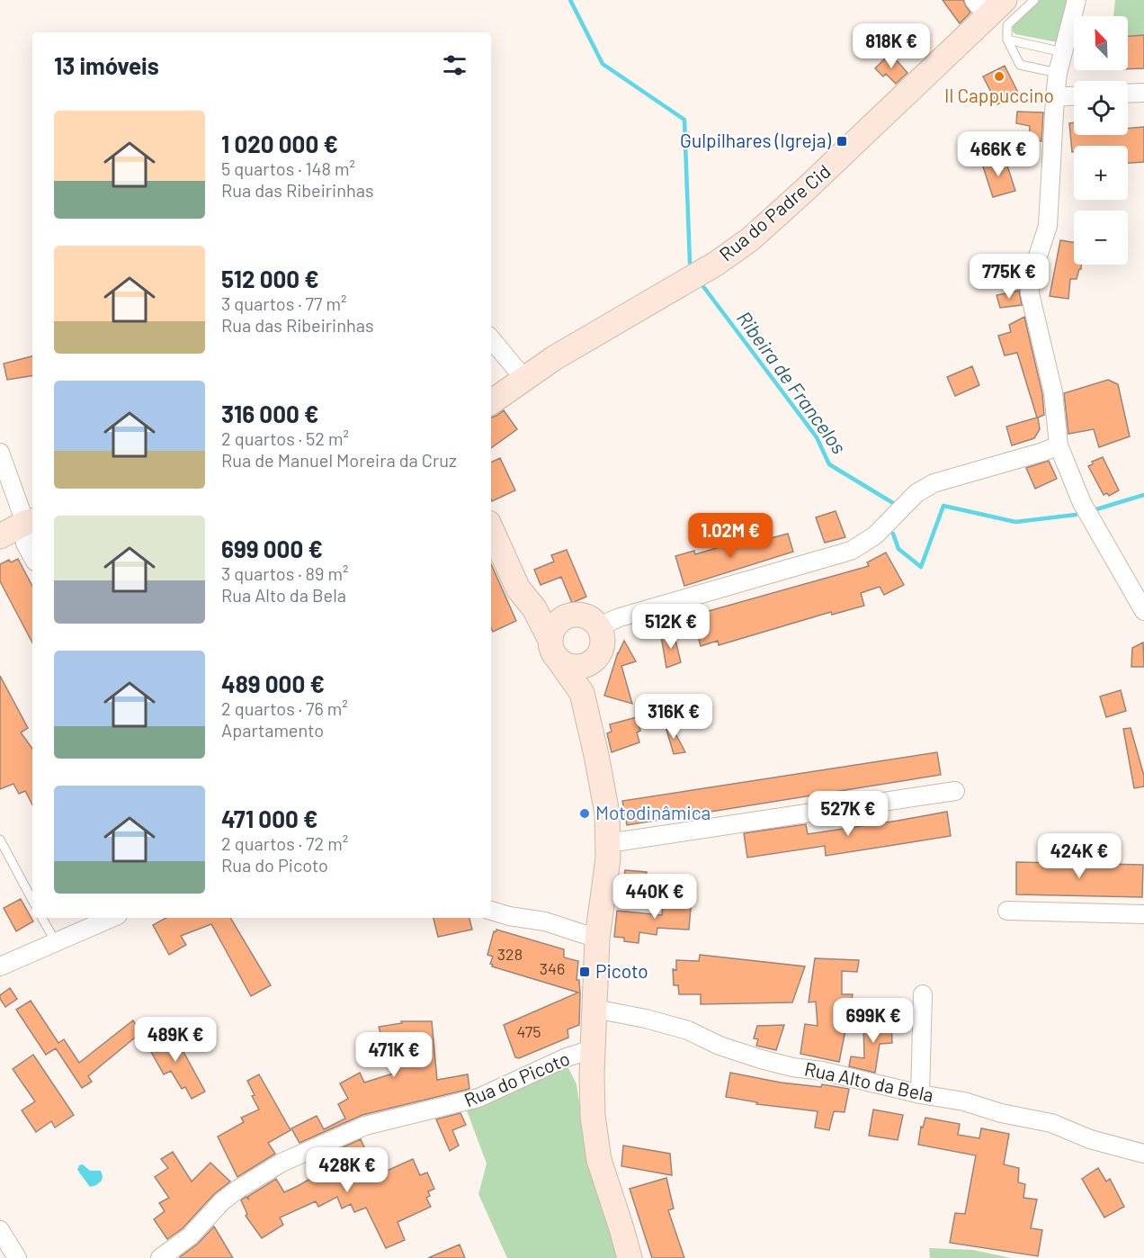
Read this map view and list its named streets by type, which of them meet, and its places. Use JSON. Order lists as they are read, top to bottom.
{
  "streets": {
    "street": ["Rua do Padre Cid", "Rua do Picoto", "Rua Alto da Bela"]
  },
  "water": ["Ribeira de Francelos"],
  "places": {
    "other": ["Il Cappuccino", "Motodinâmica"],
    "transit": ["Gulpilhares (Igreja)", "Picoto"]
  },
  "house_numbers": ["328", "346", "475"],
  "north": "top left",
  "page": {
    "map_buttons": ["+", "−"],
    "price": [
      "818K €",
      "466K €",
      "775K €",
      "1.02M €",
      "512K €",
      "316K €",
      "527K €",
      "424K €",
      "440K €",
      "699K €",
      "489K €",
      "471K €",
      "428K €"
    ],
    "heading": "13 imóveis",
    "list": [
      {
        "name": "1 020 000 €",
        "note": "5 quartos · 148 m² · Rua das Ribeirinhas"
      },
      {
        "name": "512 000 €",
        "note": "3 quartos · 77 m² · Rua das Ribeirinhas"
      },
      {
        "name": "316 000 €",
        "note": "2 quartos · 52 m² · Rua de Manuel Moreira da Cruz"
      },
      {
        "name": "699 000 €",
        "note": "3 quartos · 89 m² · Rua Alto da Bela"
      },
      {
        "name": "489 000 €",
        "note": "2 quartos · 76 m² · Apartamento"
      },
      {
        "name": "471 000 €",
        "note": "2 quartos · 72 m² · Rua do Picoto"
      }
    ]
  }
}
